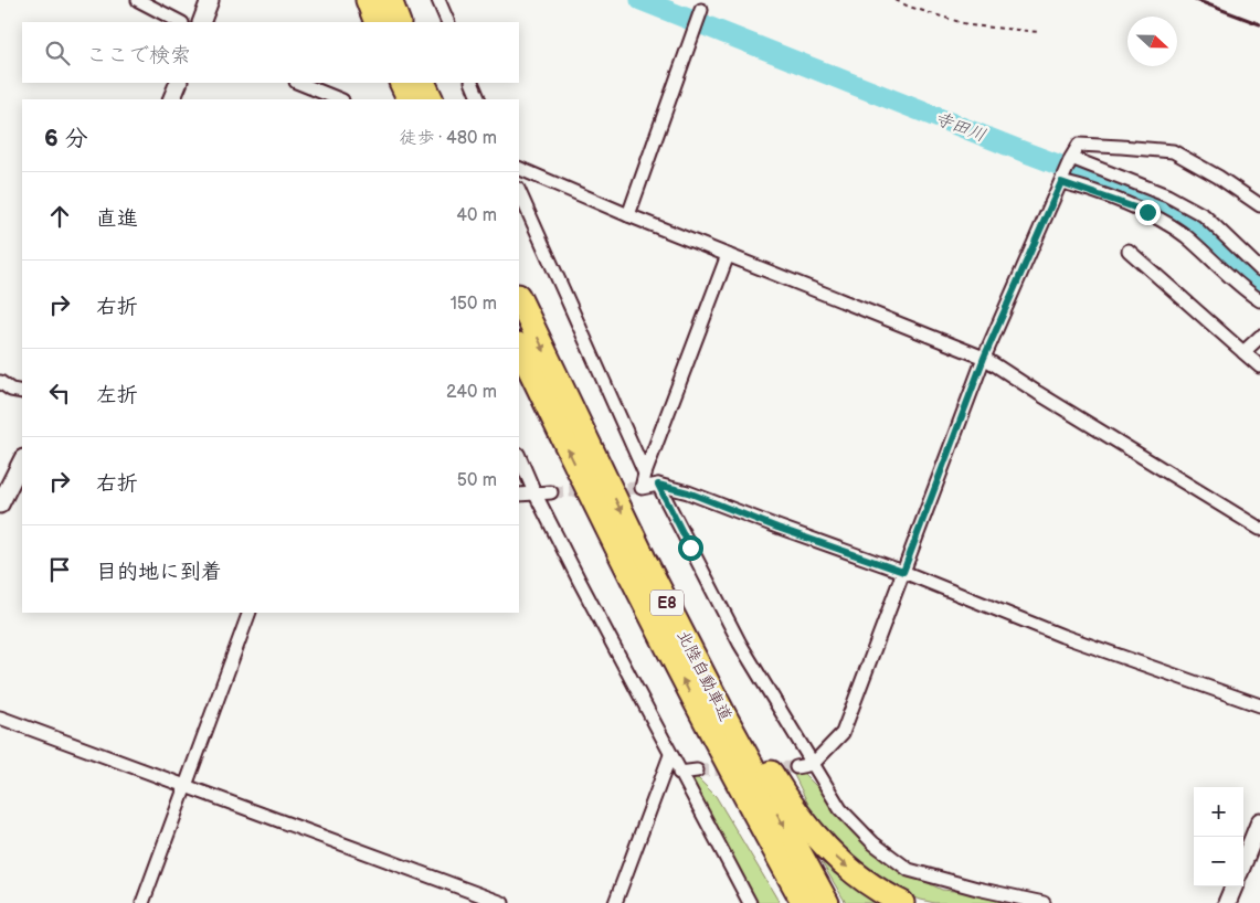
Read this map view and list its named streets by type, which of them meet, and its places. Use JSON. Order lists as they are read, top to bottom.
{
  "streets": {
    "highway": ["E8", "北陸自動車道"]
  },
  "water": ["寺田川"],
  "north": "right",
  "page": {
    "search": "ここで検索",
    "heading": ["6 分", "徒歩 · 480 m"],
    "list": [
      ["直進", "40 m"],
      ["右折", "150 m"],
      ["左折", "240 m"],
      ["右折", "50 m"],
      "目的地に到着"
    ],
    "map_buttons": ["+", "−"]
  }
}
